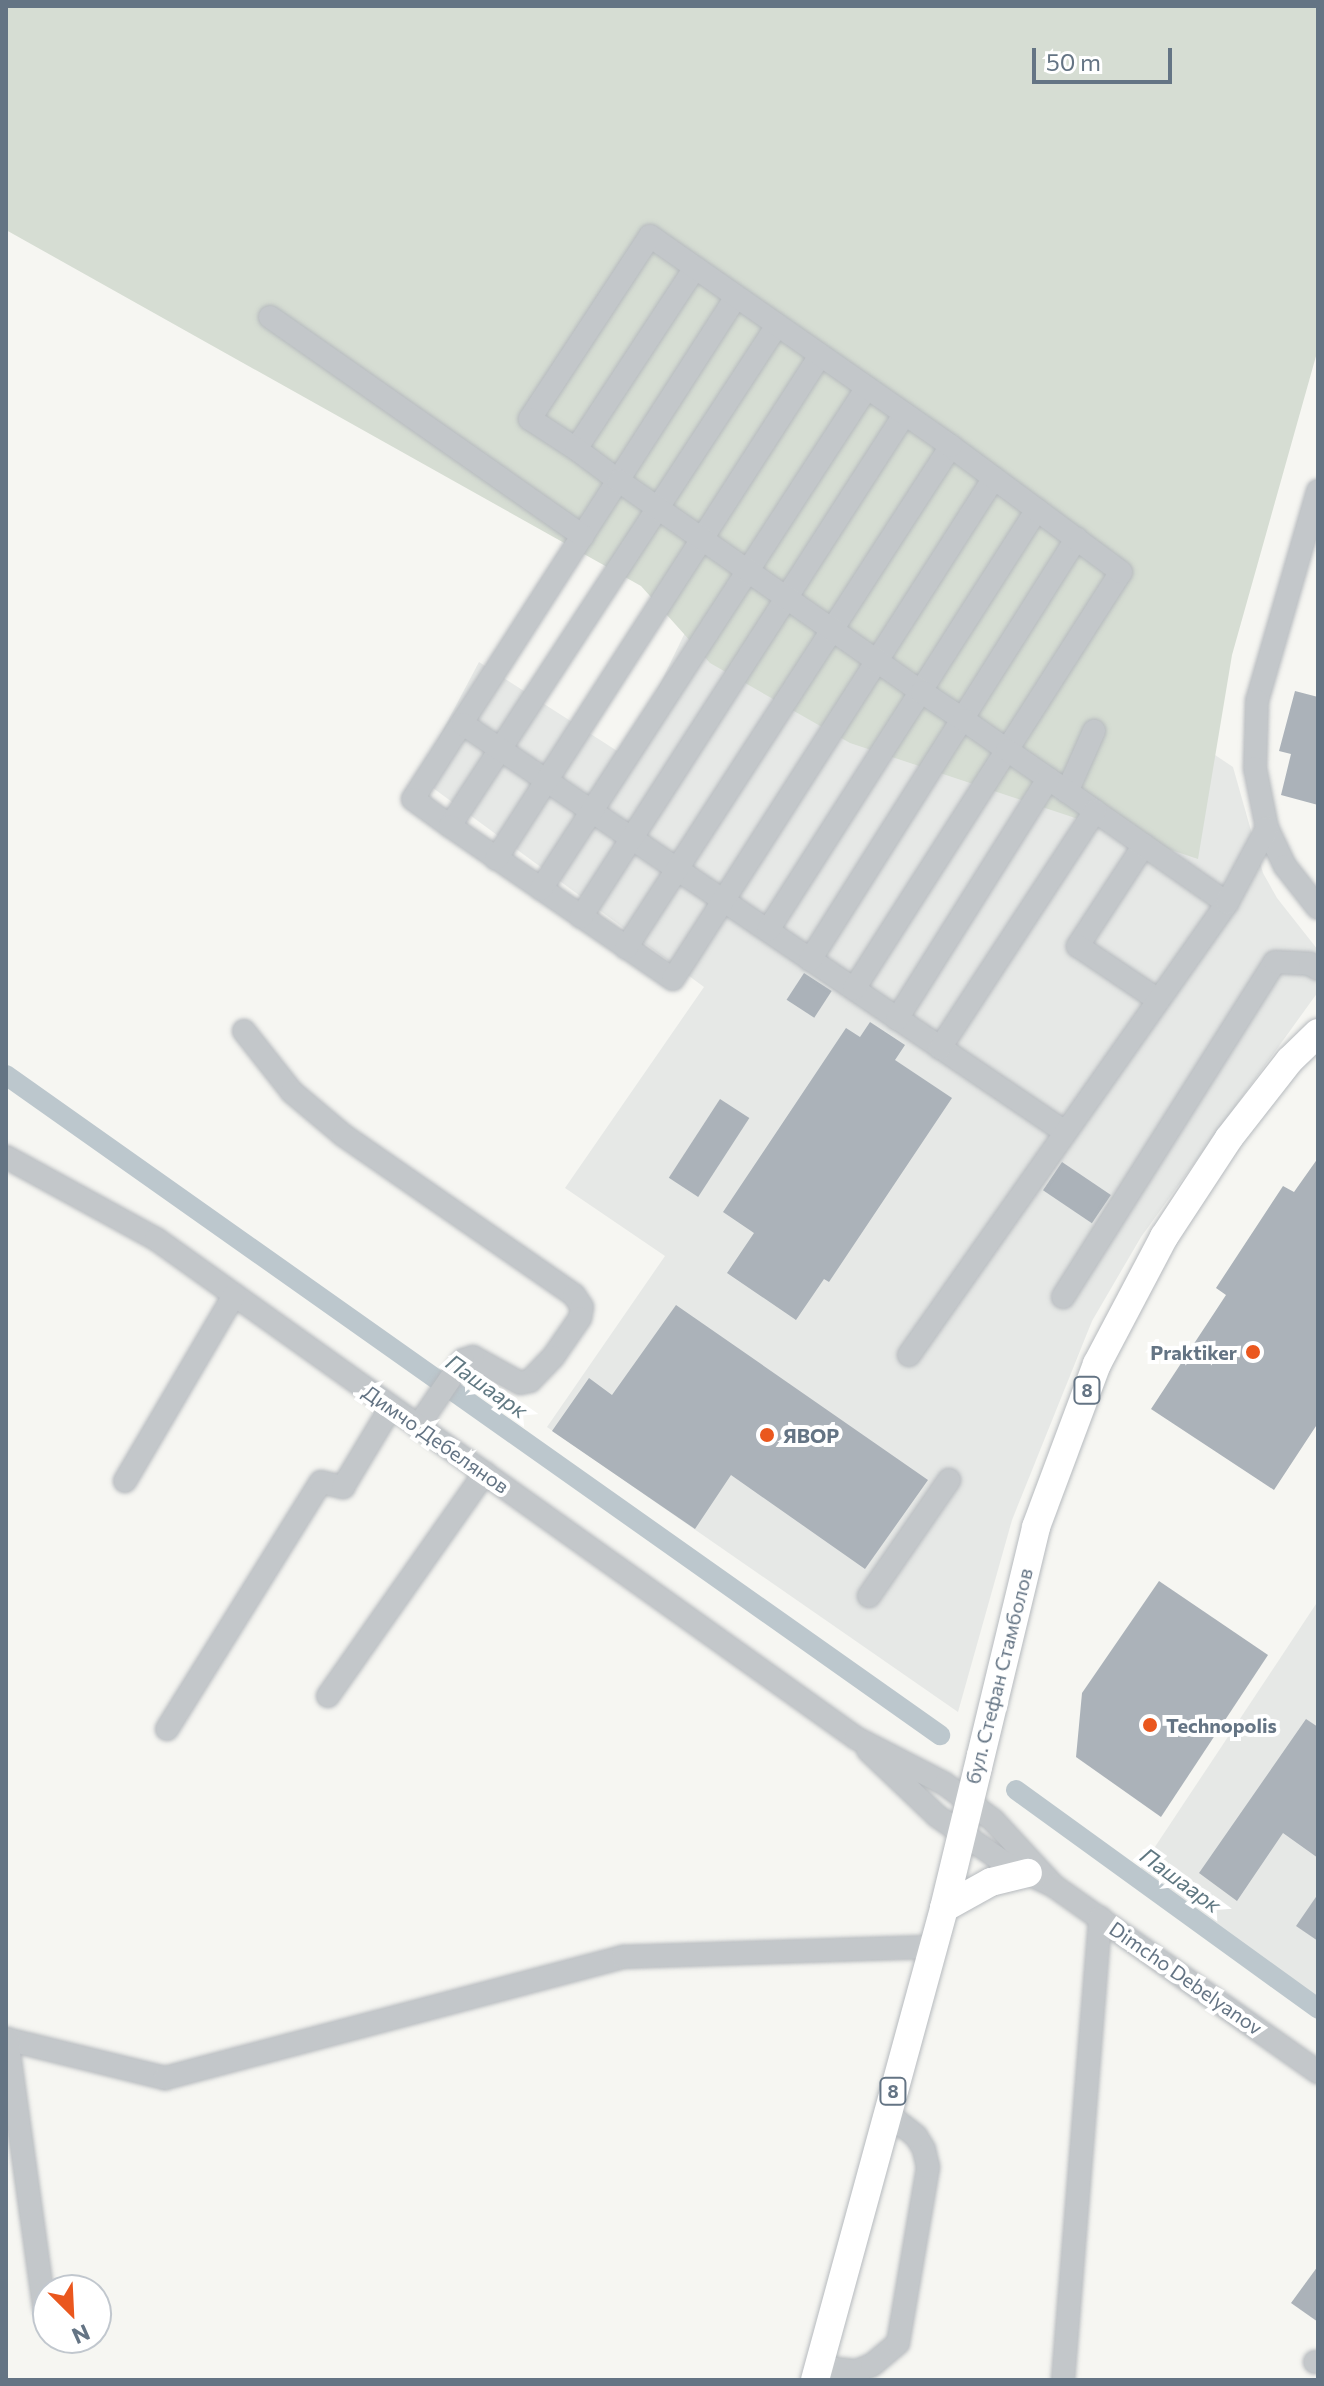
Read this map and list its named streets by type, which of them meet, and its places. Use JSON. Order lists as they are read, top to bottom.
{
  "streets": {
    "main road": ["8", "бул. Стефан Стамболов"],
    "street": ["Димчо Дебелянов", "Dimcho Debelyanov"]
  },
  "crossings": [
    ["Димчо Дебелянов", "бул. Стефан Стамболов"],
    ["Димчо Дебелянов", "Dimcho Debelyanov"]
  ],
  "water": ["Пашаарк"],
  "places": ["Praktiker", "ЯВОР", "Technopolis"],
  "scale_bar": "50 m",
  "north": "bottom right"
}
